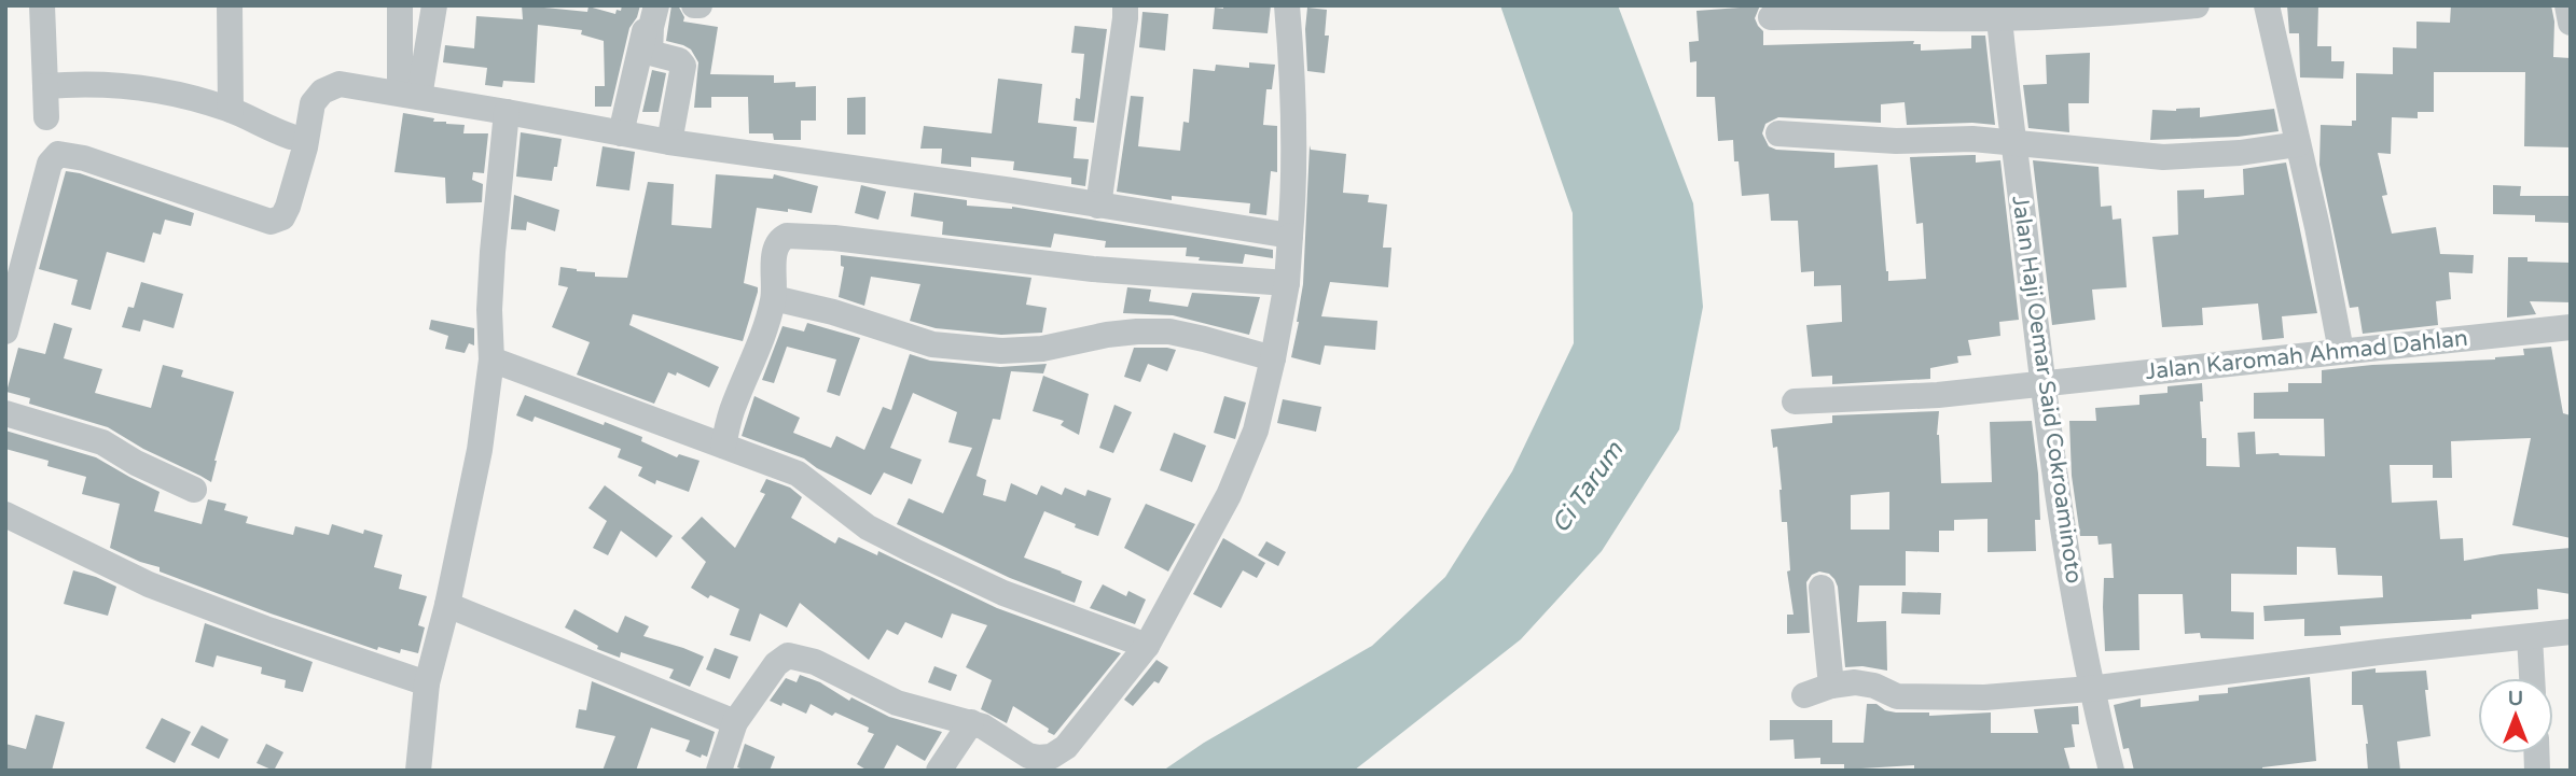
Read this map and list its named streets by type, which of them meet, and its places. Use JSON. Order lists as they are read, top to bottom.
{
  "streets": {
    "street": ["Jalan Karomah Ahmad Dahlan", "Jalan Haji Oemar Said Cokroaminoto"]
  },
  "crossings": [
    ["Jalan Karomah Ahmad Dahlan", "Jalan Haji Oemar Said Cokroaminoto"]
  ],
  "water": ["Ci Tarum"],
  "north": "top"
}
